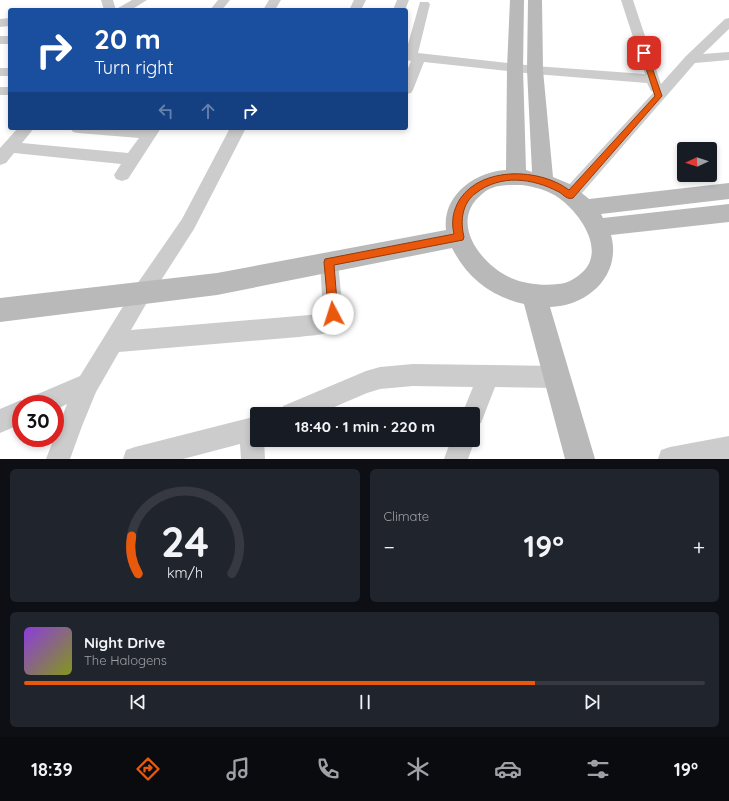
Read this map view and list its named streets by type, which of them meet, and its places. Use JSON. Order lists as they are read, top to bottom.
{
  "north": "left",
  "page": {
    "turn": ["20 m", "Turn right"],
    "limit": "30",
    "trip": "18:40 · 1 min · 220 m",
    "tile": "Climate",
    "heat": ["−", "19°", "+"],
    "song": ["Night Drive", "The Halogens"],
    "tabs": ["18:39", "19°"],
    "gauge": ["24", "km/h"]
  }
}
